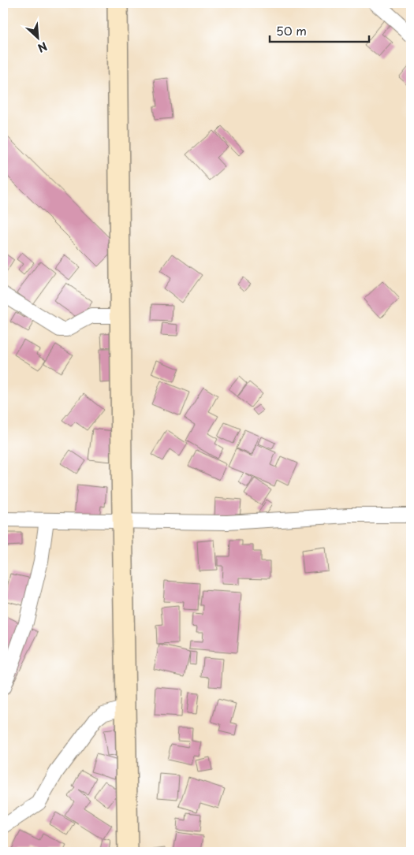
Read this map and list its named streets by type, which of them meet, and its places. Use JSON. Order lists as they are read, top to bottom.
{
  "scale_bar": "50 m",
  "north": "bottom right"
}
